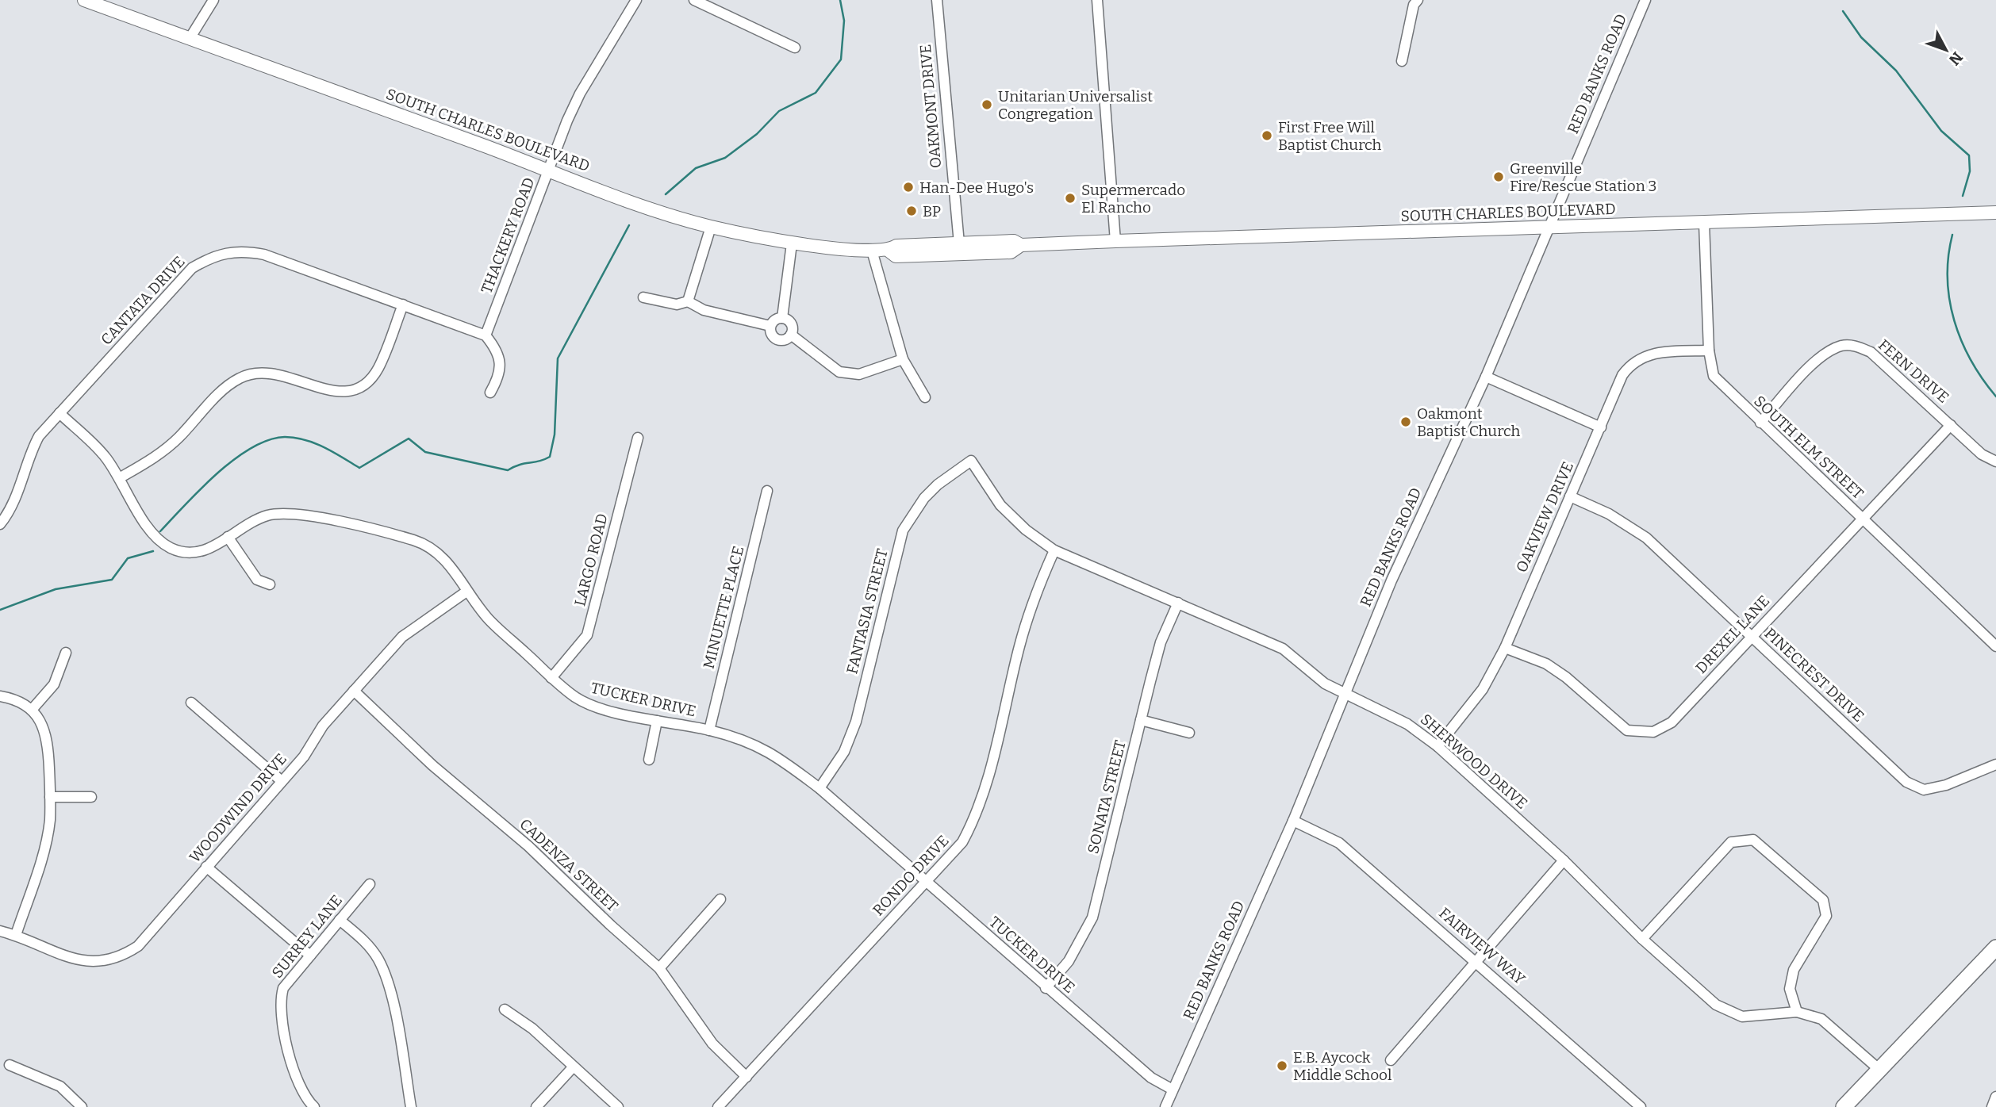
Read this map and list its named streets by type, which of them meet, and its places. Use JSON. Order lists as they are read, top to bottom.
{
  "streets": {
    "main road": ["SOUTH CHARLES BOULEVARD"],
    "street": [
      "RED BANKS ROAD",
      "OAKMONT DRIVE",
      "THACKERY ROAD",
      "CANTATA DRIVE",
      "FERN DRIVE",
      "SOUTH ELM STREET",
      "OAKVIEW DRIVE",
      "LARGO ROAD",
      "MINUETTE PLACE",
      "FANTASIA STREET",
      "DREXEL LANE",
      "PINECREST DRIVE",
      "TUCKER DRIVE",
      "SHERWOOD DRIVE",
      "SONATA STREET",
      "WOODWIND DRIVE",
      "CADENZA STREET",
      "RONDO DRIVE",
      "SURREY LANE",
      "FAIRVIEW WAY"
    ]
  },
  "crossings": [
    ["RED BANKS ROAD", "SOUTH CHARLES BOULEVARD"],
    ["RED BANKS ROAD", "TUCKER DRIVE"],
    ["RED BANKS ROAD", "SHERWOOD DRIVE"],
    ["RED BANKS ROAD", "FAIRVIEW WAY"],
    ["OAKMONT DRIVE", "SOUTH CHARLES BOULEVARD"],
    ["SOUTH CHARLES BOULEVARD", "THACKERY ROAD"],
    ["SOUTH CHARLES BOULEVARD", "SOUTH ELM STREET"],
    ["THACKERY ROAD", "CANTATA DRIVE"],
    ["CANTATA DRIVE", "TUCKER DRIVE"],
    ["FERN DRIVE", "SOUTH ELM STREET"],
    ["FERN DRIVE", "DREXEL LANE"],
    ["SOUTH ELM STREET", "OAKVIEW DRIVE"],
    ["SOUTH ELM STREET", "DREXEL LANE"],
    ["OAKVIEW DRIVE", "DREXEL LANE"],
    ["OAKVIEW DRIVE", "PINECREST DRIVE"],
    ["OAKVIEW DRIVE", "SHERWOOD DRIVE"],
    ["LARGO ROAD", "TUCKER DRIVE"],
    ["MINUETTE PLACE", "TUCKER DRIVE"],
    ["FANTASIA STREET", "TUCKER DRIVE"],
    ["FANTASIA STREET", "SHERWOOD DRIVE"],
    ["DREXEL LANE", "PINECREST DRIVE"],
    ["TUCKER DRIVE", "SONATA STREET"],
    ["TUCKER DRIVE", "WOODWIND DRIVE"],
    ["TUCKER DRIVE", "RONDO DRIVE"],
    ["SHERWOOD DRIVE", "SONATA STREET"],
    ["SHERWOOD DRIVE", "RONDO DRIVE"],
    ["WOODWIND DRIVE", "CADENZA STREET"],
    ["CADENZA STREET", "RONDO DRIVE"]
  ],
  "places": [
    "Unitarian Universalist Congregation",
    "First Free Will Baptist Church",
    "Greenville Fire/Rescue Station 3",
    "Han-Dee Hugo's",
    "Supermercado El Rancho",
    "BP",
    "Oakmont Baptist Church",
    "E.B. Aycock Middle School"
  ],
  "north": "bottom right"
}
